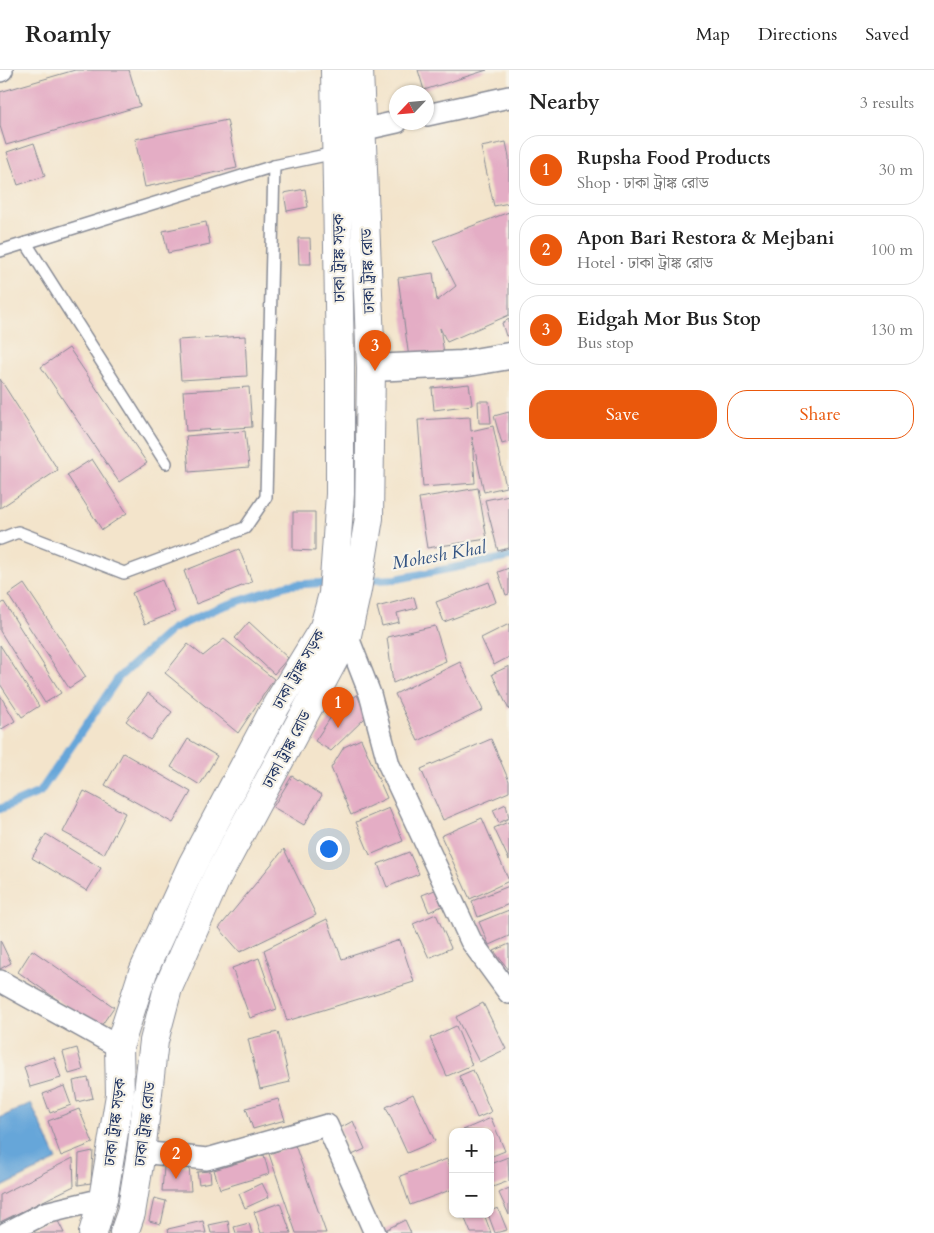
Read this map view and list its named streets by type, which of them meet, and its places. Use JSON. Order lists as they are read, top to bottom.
{
  "streets": {
    "main road": ["ঢাকা ট্রাঙ্ক সড়ক", "ঢাকা ট্রাঙ্ক রোড"]
  },
  "water": ["Mohesh Khal"],
  "north": "bottom left",
  "page": {
    "header": "Roamly",
    "nav": ["Map", "Directions", "Saved"],
    "heading": ["Nearby", "3 results"],
    "list": [
      {
        "mark": "1",
        "name": "Rupsha Food Products",
        "note": "Shop · ঢাকা ট্রাঙ্ক রোড",
        "value": "30 m"
      },
      {
        "mark": "2",
        "name": "Apon Bari Restora & Mejbani",
        "note": "Hotel · ঢাকা ট্রাঙ্ক রোড",
        "value": "100 m"
      },
      {
        "mark": "3",
        "name": "Eidgah Mor Bus Stop",
        "note": "Bus stop",
        "value": "130 m"
      }
    ],
    "pins": ["3", "1", "2"],
    "buttons": ["Save", "Share"],
    "map_buttons": ["+", "−"]
  }
}
